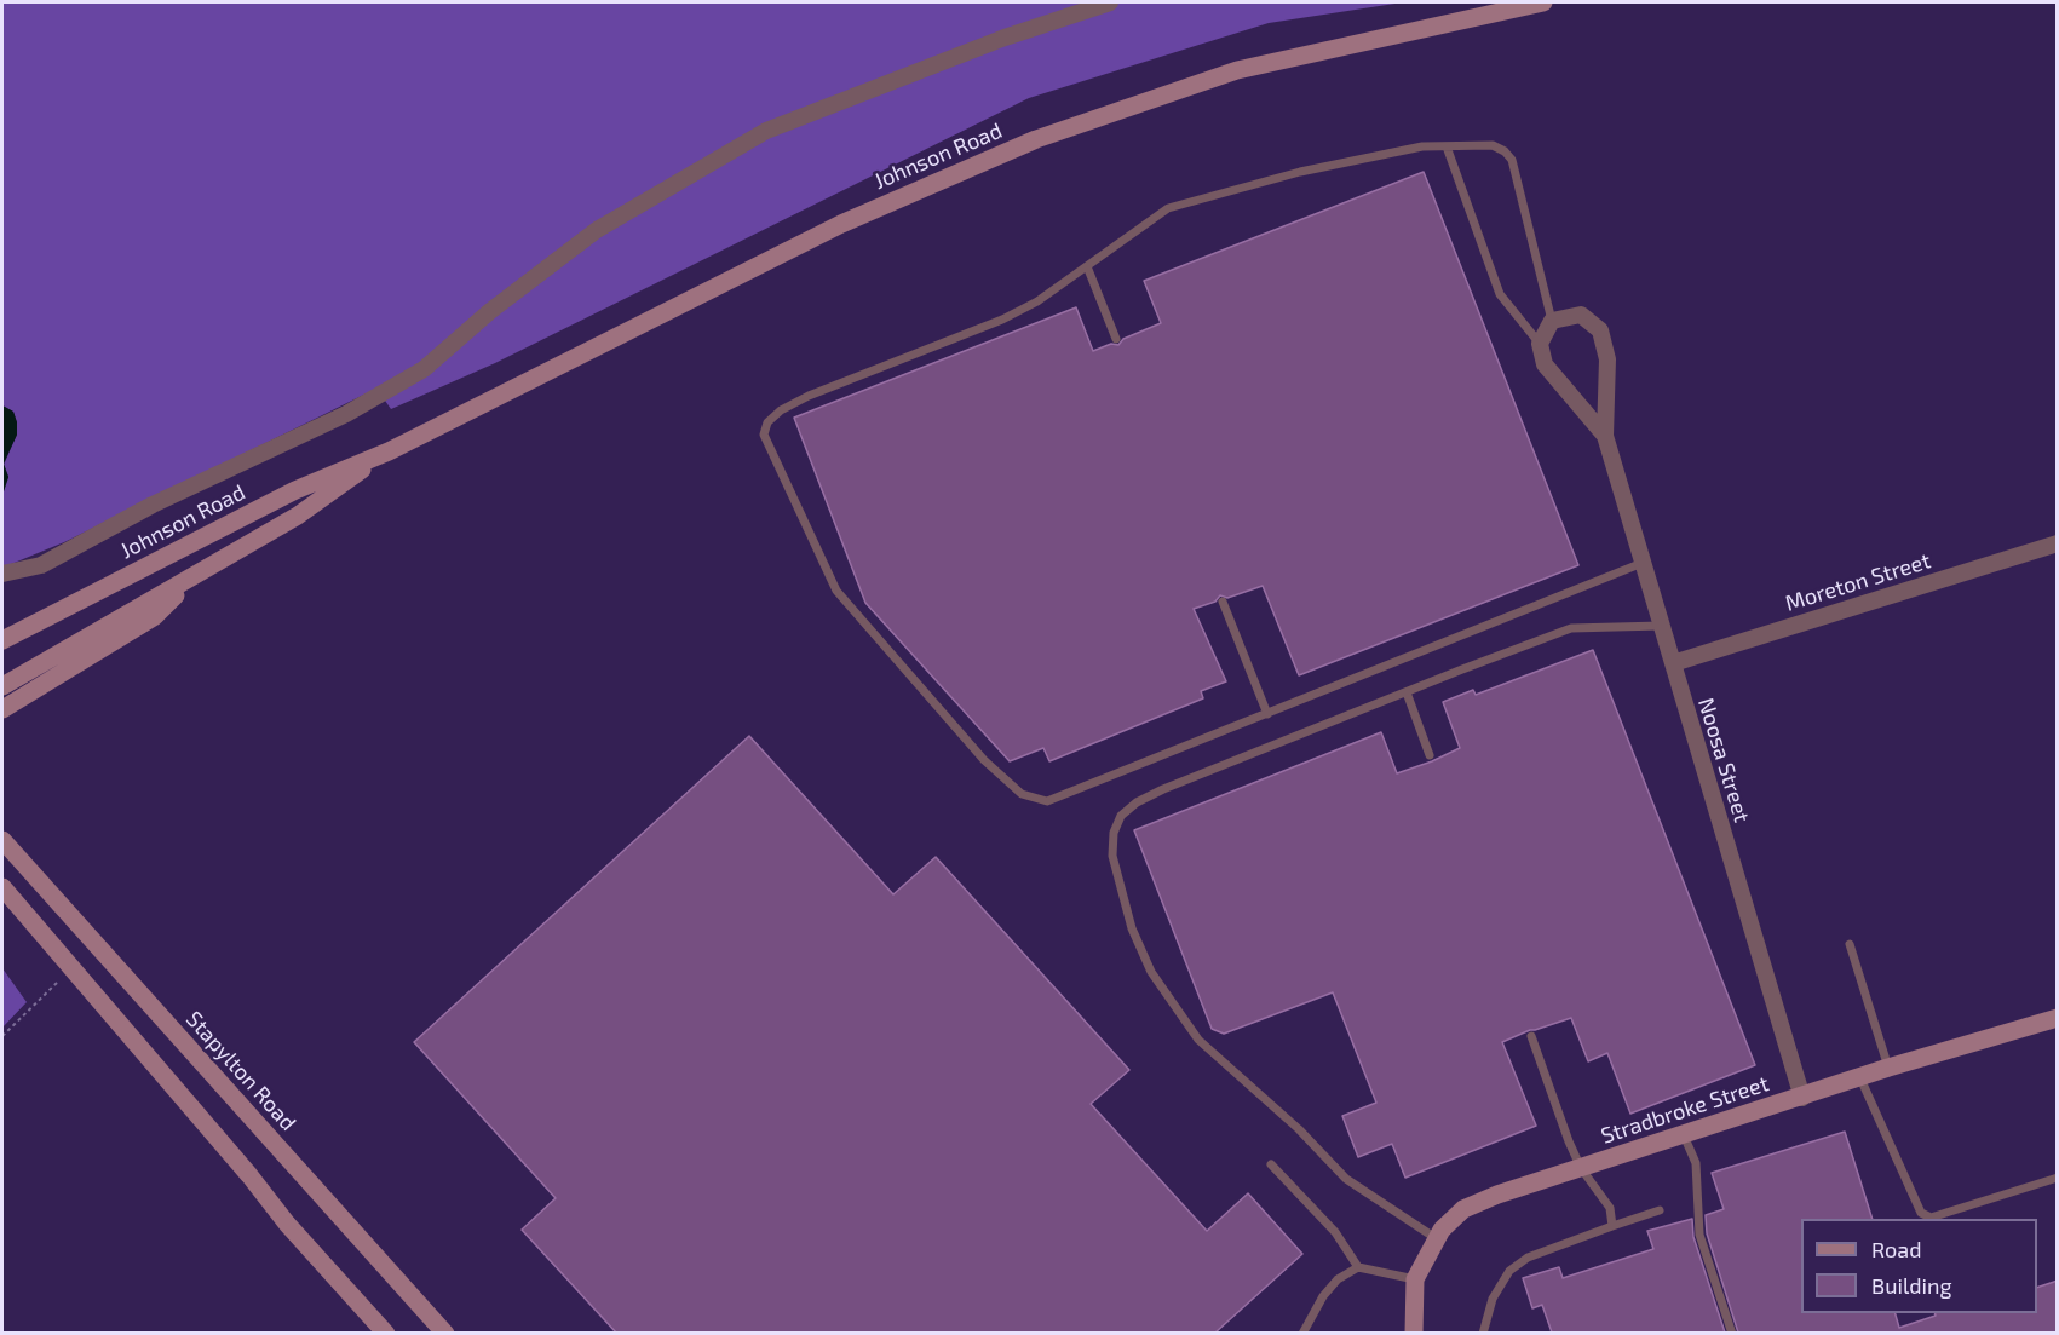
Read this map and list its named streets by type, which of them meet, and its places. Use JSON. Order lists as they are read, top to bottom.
{
  "streets": {
    "main road": ["Johnson Road", "Stapylton Road", "Stradbroke Street"],
    "street": ["Moreton Street", "Noosa Street"]
  },
  "crossings": [
    ["Moreton Street", "Noosa Street"],
    ["Noosa Street", "Stradbroke Street"]
  ],
  "legend": ["Road", "Building"]
}
